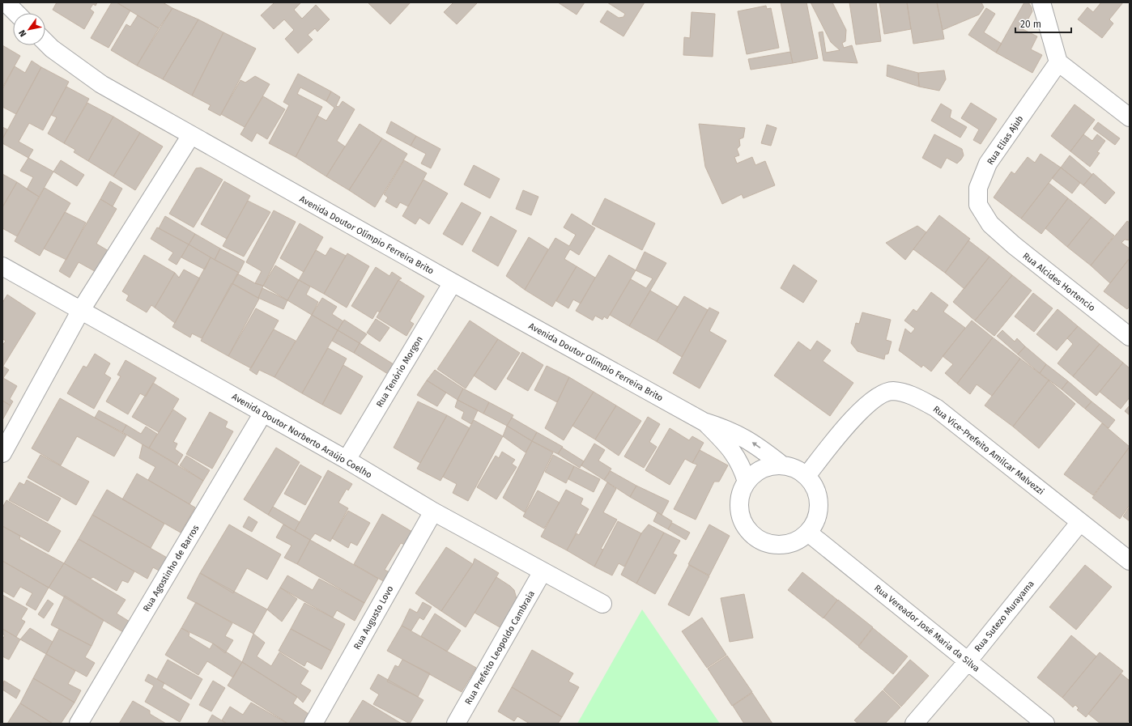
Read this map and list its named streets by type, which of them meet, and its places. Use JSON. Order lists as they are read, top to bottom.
{
  "streets": {
    "street": [
      "Rua Elias Ajub",
      "Avenida Doutor Olímpio Ferreira Brito",
      "Rua Alcides Hortencio",
      "Rua Tenório Morgon",
      "Avenida Doutor Norberto Araújo Coelho",
      "Rua Vice-Prefeito Amilcar Malvezzi",
      "Rua Agostinho de Barros",
      "Rua Sutezo Murayama",
      "Rua Augusto Lovo",
      "Rua Vereador José Maria da Silva",
      "Rua Prefeito Leopoldo Cambraia"
    ]
  },
  "crossings": [
    ["Rua Elias Ajub", "Rua Alcides Hortencio"],
    ["Avenida Doutor Olímpio Ferreira Brito", "Rua Tenório Morgon"],
    ["Avenida Doutor Olímpio Ferreira Brito", "Rua Vice-Prefeito Amilcar Malvezzi"],
    ["Avenida Doutor Olímpio Ferreira Brito", "Rua Vereador José Maria da Silva"],
    ["Rua Tenório Morgon", "Avenida Doutor Norberto Araújo Coelho"],
    ["Avenida Doutor Norberto Araújo Coelho", "Rua Agostinho de Barros"],
    ["Avenida Doutor Norberto Araújo Coelho", "Rua Augusto Lovo"],
    ["Avenida Doutor Norberto Araújo Coelho", "Rua Prefeito Leopoldo Cambraia"],
    ["Rua Vice-Prefeito Amilcar Malvezzi", "Rua Sutezo Murayama"],
    ["Rua Vice-Prefeito Amilcar Malvezzi", "Rua Vereador José Maria da Silva"],
    ["Rua Sutezo Murayama", "Rua Vereador José Maria da Silva"]
  ],
  "scale_bar": "20 m",
  "north": "bottom left"
}
